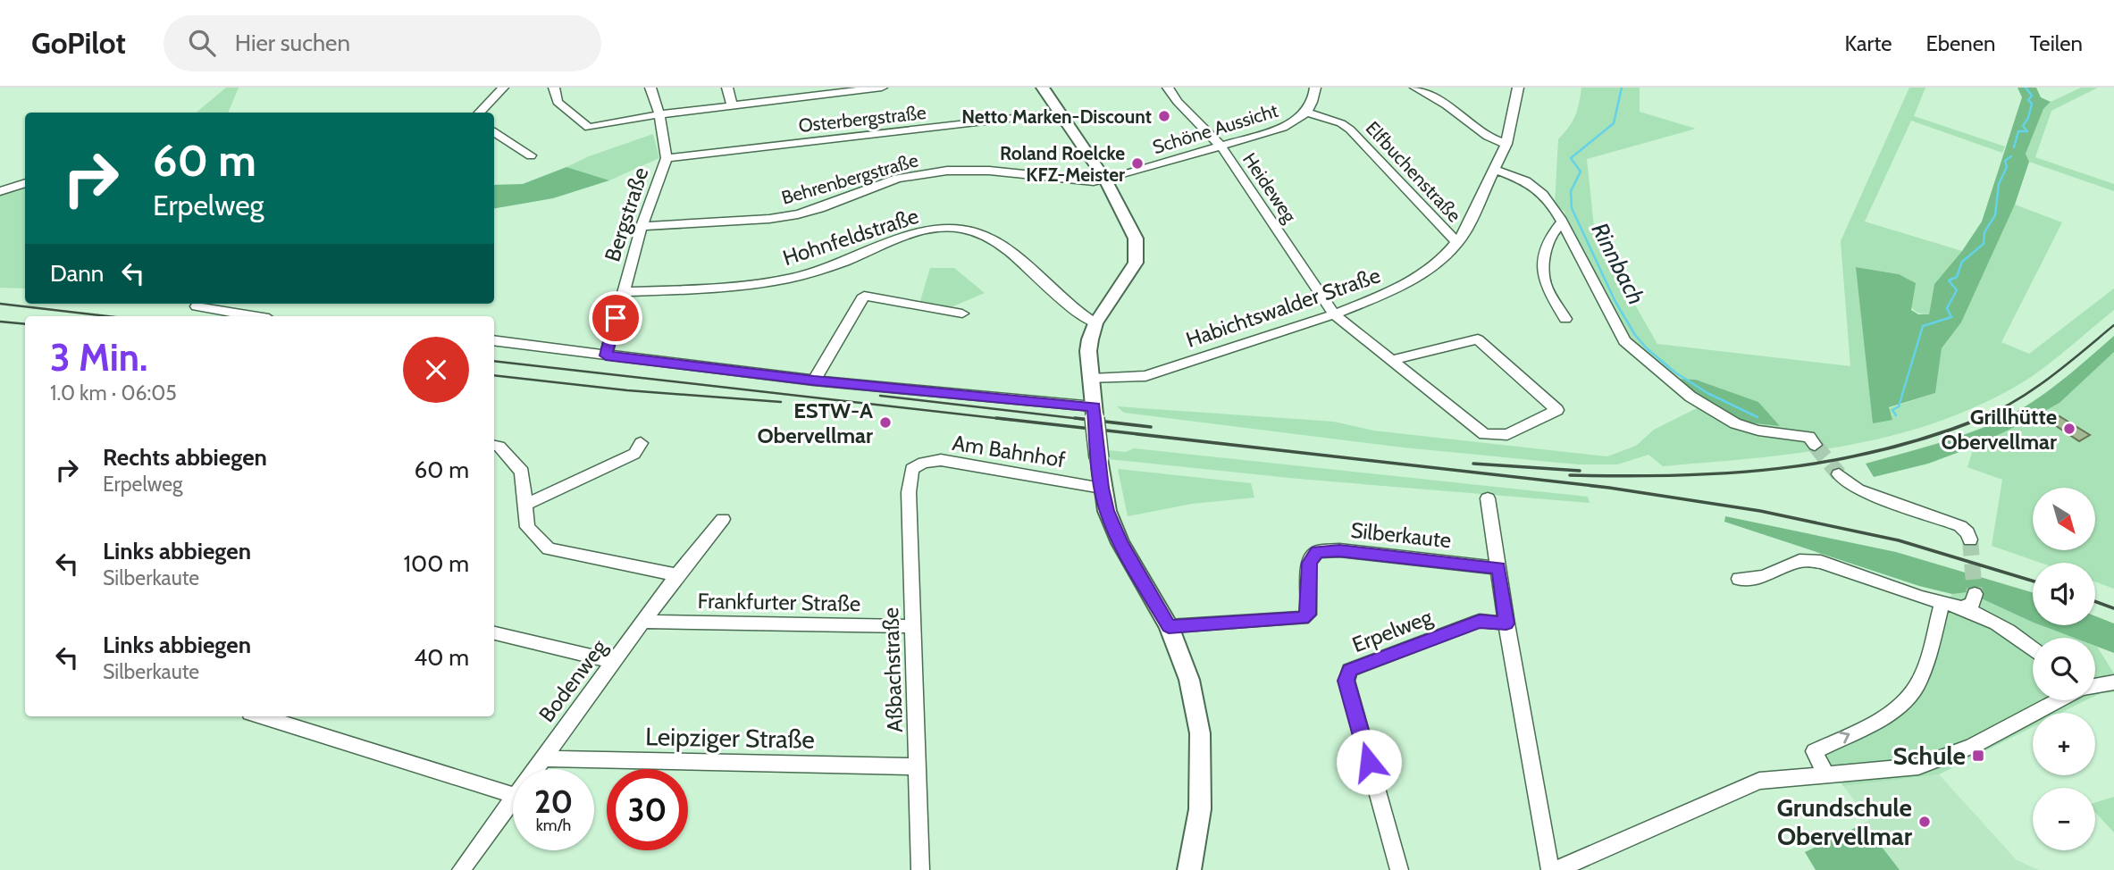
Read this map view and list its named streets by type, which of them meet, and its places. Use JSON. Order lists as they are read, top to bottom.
{
  "streets": {
    "street": [
      "Osterbergstraße",
      "Schöne Aussicht",
      "Elfbuchenstraße",
      "Behrenbergstraße",
      "Heideweg",
      "Bergstraße",
      "Hohnfeldstraße",
      "Habichtswalder Straße",
      "Am Bahnhof",
      "Silberkaute",
      "Frankfurter Straße",
      "Erpelweg",
      "Aßbachstraße",
      "Bodenweg",
      "Leipziger Straße"
    ]
  },
  "crossings": [
    ["Osterbergstraße", "Bergstraße"],
    ["Schöne Aussicht", "Elfbuchenstraße"],
    ["Schöne Aussicht", "Behrenbergstraße"],
    ["Schöne Aussicht", "Heideweg"],
    ["Elfbuchenstraße", "Habichtswalder Straße"],
    ["Behrenbergstraße", "Bergstraße"],
    ["Heideweg", "Habichtswalder Straße"],
    ["Bergstraße", "Hohnfeldstraße"],
    ["Am Bahnhof", "Aßbachstraße"],
    ["Frankfurter Straße", "Aßbachstraße"],
    ["Frankfurter Straße", "Bodenweg"],
    ["Aßbachstraße", "Leipziger Straße"],
    ["Bodenweg", "Leipziger Straße"]
  ],
  "water": ["Rinnbach"],
  "places": {
    "other": [
      "Netto Marken-Discount",
      "Roland Roelcke KFZ-Meister",
      "ESTW-A Obervellmar",
      "Grillhütte Obervellmar",
      "Grundschule Obervellmar"
    ],
    "transit": ["Schule"]
  },
  "north": "bottom right",
  "page": {
    "header": "GoPilot",
    "search": "Hier suchen",
    "nav": ["Karte", "Ebenen", "Teilen"],
    "turn": ["60 m", "Erpelweg"],
    "then": "Dann",
    "heading": ["3 Min.", "1.0 km · 06:05"],
    "list": [
      {
        "name": "Rechts abbiegen",
        "note": "Erpelweg",
        "value": "60 m"
      },
      {
        "name": "Links abbiegen",
        "note": "Silberkaute",
        "value": "100 m"
      },
      {
        "name": "Links abbiegen",
        "note": "Silberkaute",
        "value": "40 m"
      }
    ],
    "map_buttons": ["+", "−"],
    "speed": "20 km/h",
    "limit": "30"
  }
}
